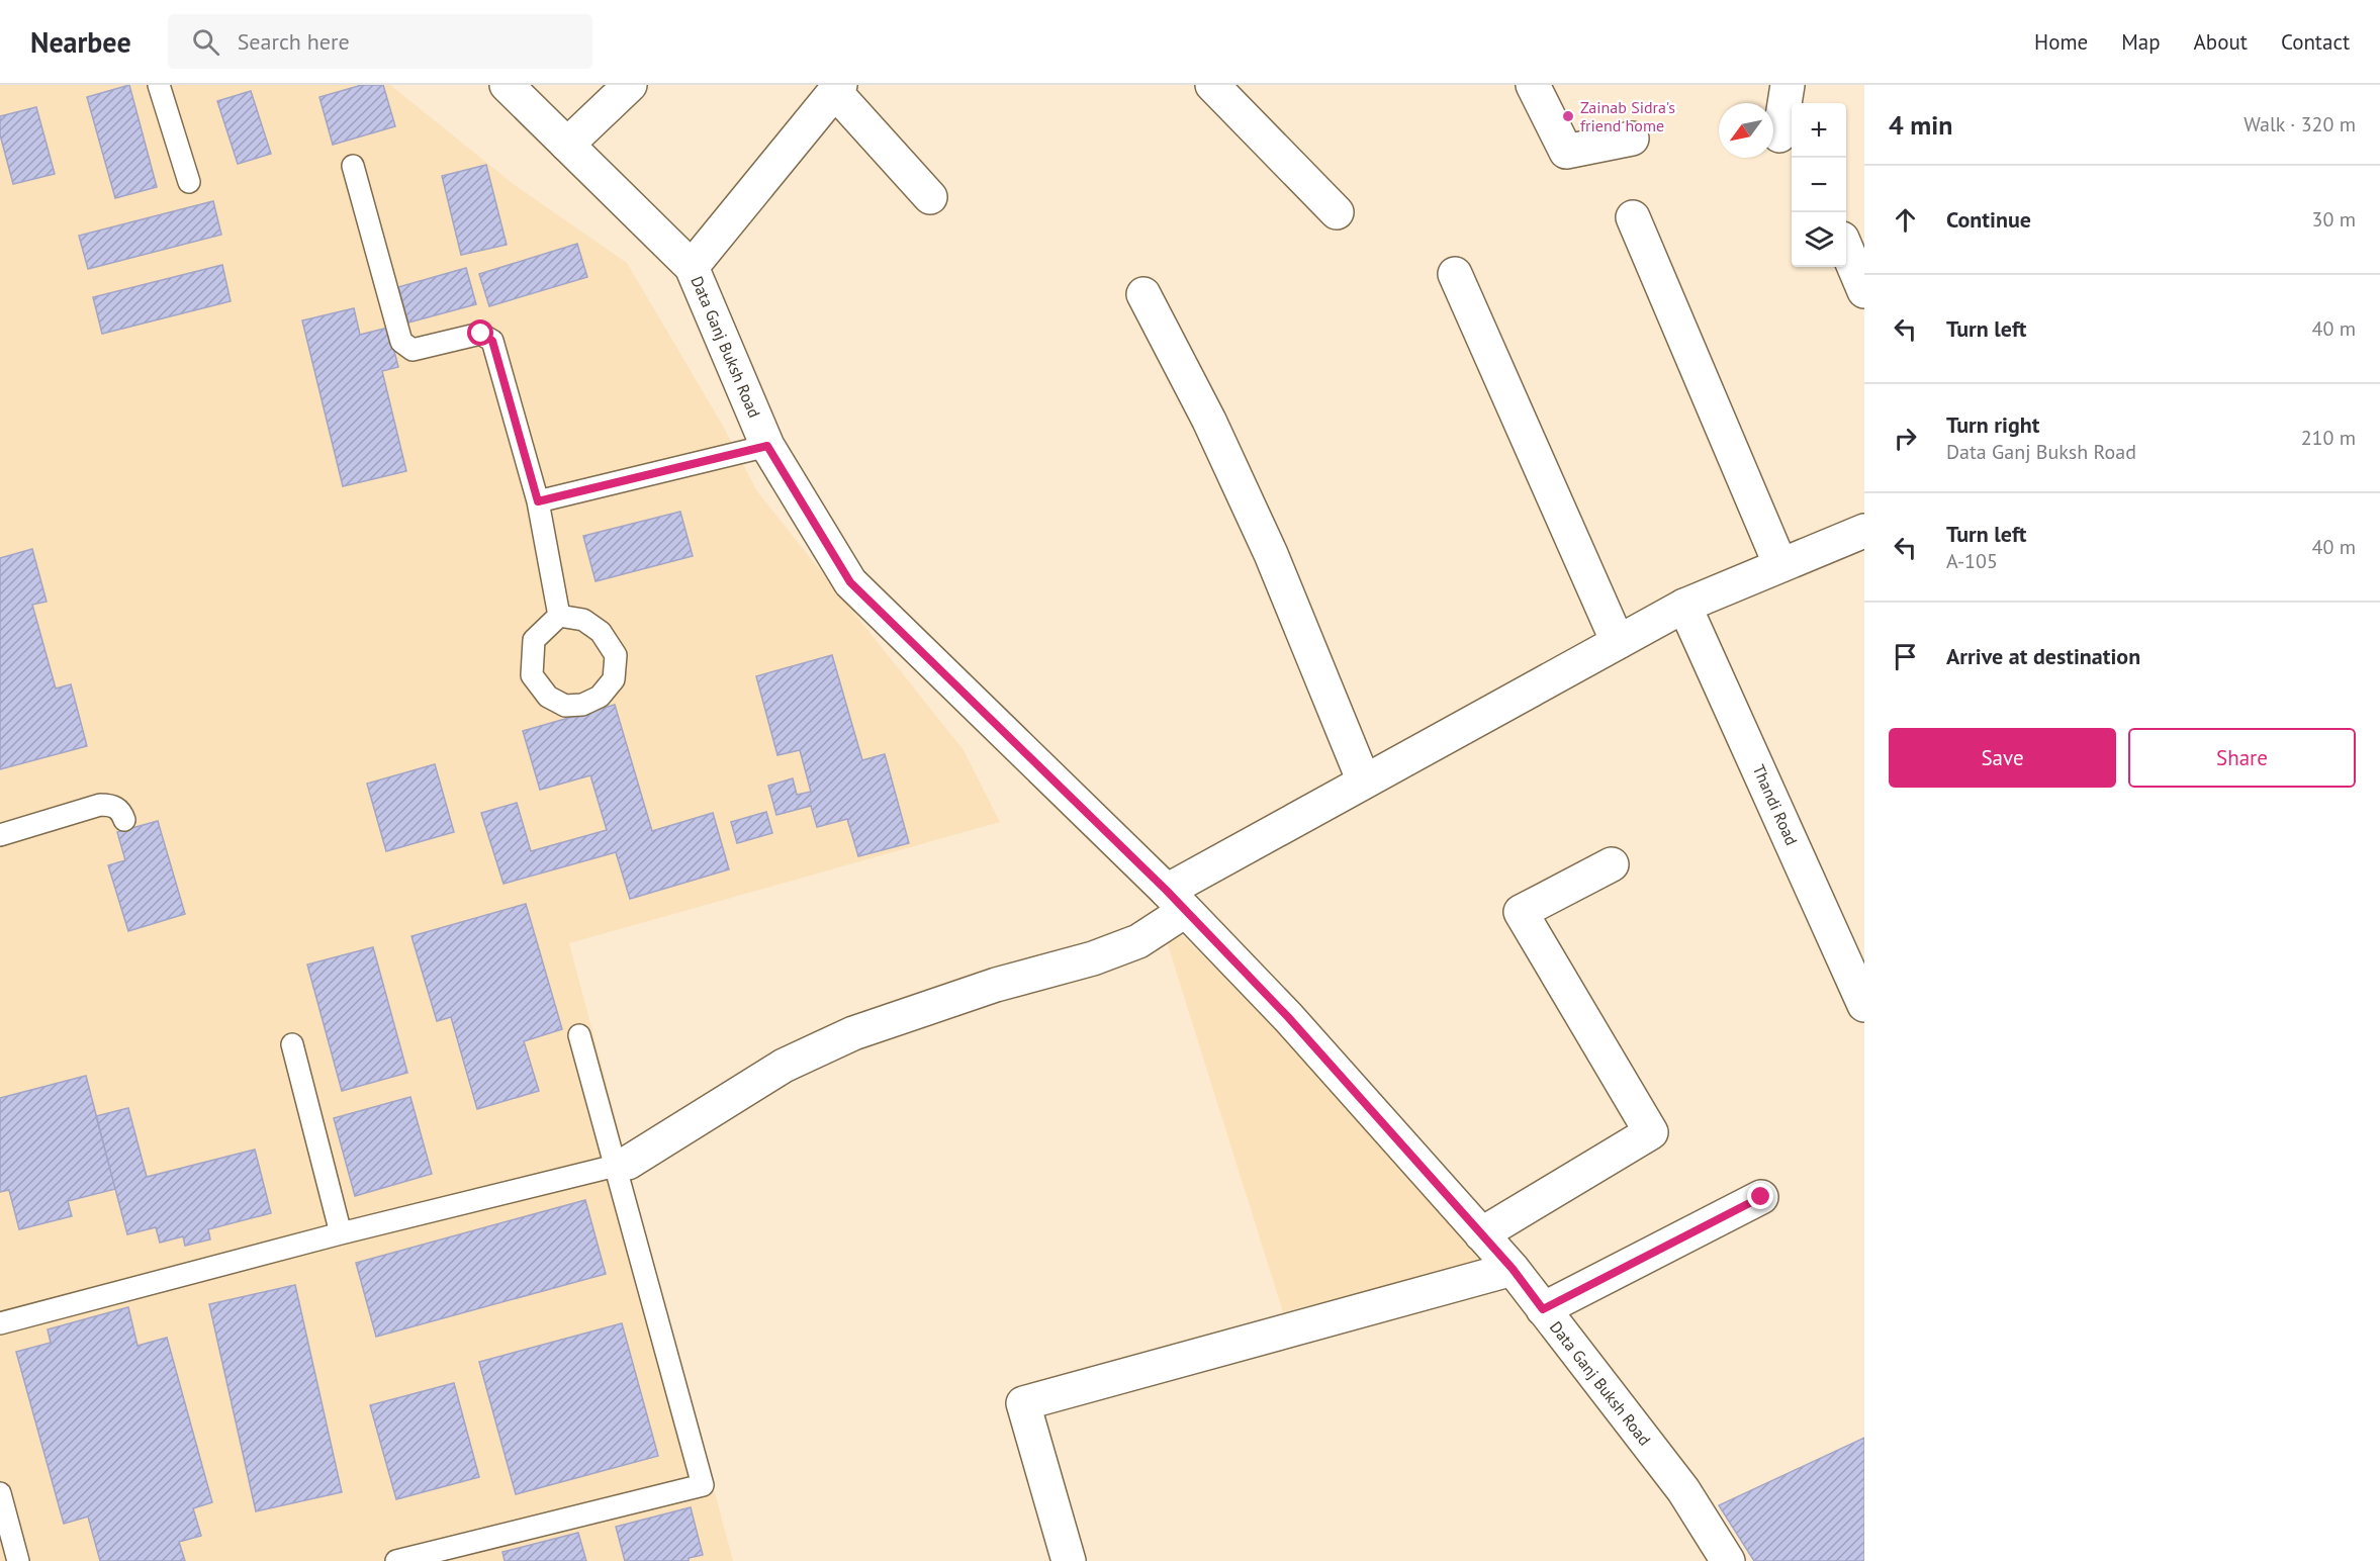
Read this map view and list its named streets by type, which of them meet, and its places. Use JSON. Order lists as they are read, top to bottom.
{
  "streets": {
    "street": ["Data Ganj Buksh Road", "Thandi Road"]
  },
  "places": ["Zainab Sidra's friend home"],
  "north": "bottom left",
  "page": {
    "header": "Nearbee",
    "search": "Search here",
    "nav": [
      "Home",
      "Map",
      "About",
      "Contact"
    ],
    "heading": ["4 min", "Walk · 320 m"],
    "map_buttons": ["+", "−"],
    "list": [
      ["Continue", "30 m"],
      ["Turn left", "40 m"],
      ["Turn right", "Data Ganj Buksh Road", "210 m"],
      ["Turn left", "A-105", "40 m"],
      "Arrive at destination"
    ],
    "buttons": ["Save", "Share"]
  }
}
